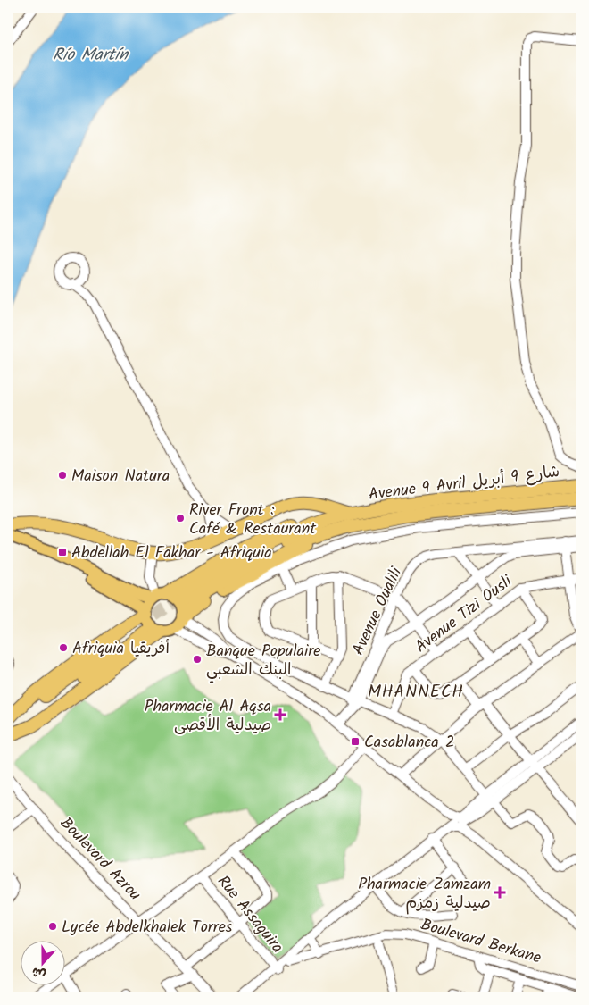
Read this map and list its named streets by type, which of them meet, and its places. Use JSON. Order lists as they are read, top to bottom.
{
  "streets": {
    "highway": ["Avenue 9 Avril شارع 9 أبريل"],
    "street": [
      "Avenue Oualili",
      "Avenue Tizi Ousli",
      "Boulevard Azrou",
      "Rue Assaguira",
      "Boulevard Berkane"
    ]
  },
  "districts": ["MHANNECH"],
  "water": ["Río Martín"],
  "places": {
    "other": [
      "Maison Natura",
      "River Front : Café & Restaurant",
      "Afriquia أفريقيا",
      "Banque Populaire البنك الشعبي",
      "Lycée Abdelkhalek Torres"
    ],
    "transit": ["Abdellah El Fakhar - Afriquia", "Casablanca 2"],
    "health": ["Pharmacie Al Aqsa صيدلية الأقصى", "Pharmacie Zamzam صيدلية زمزم"]
  },
  "north": "bottom"
}
